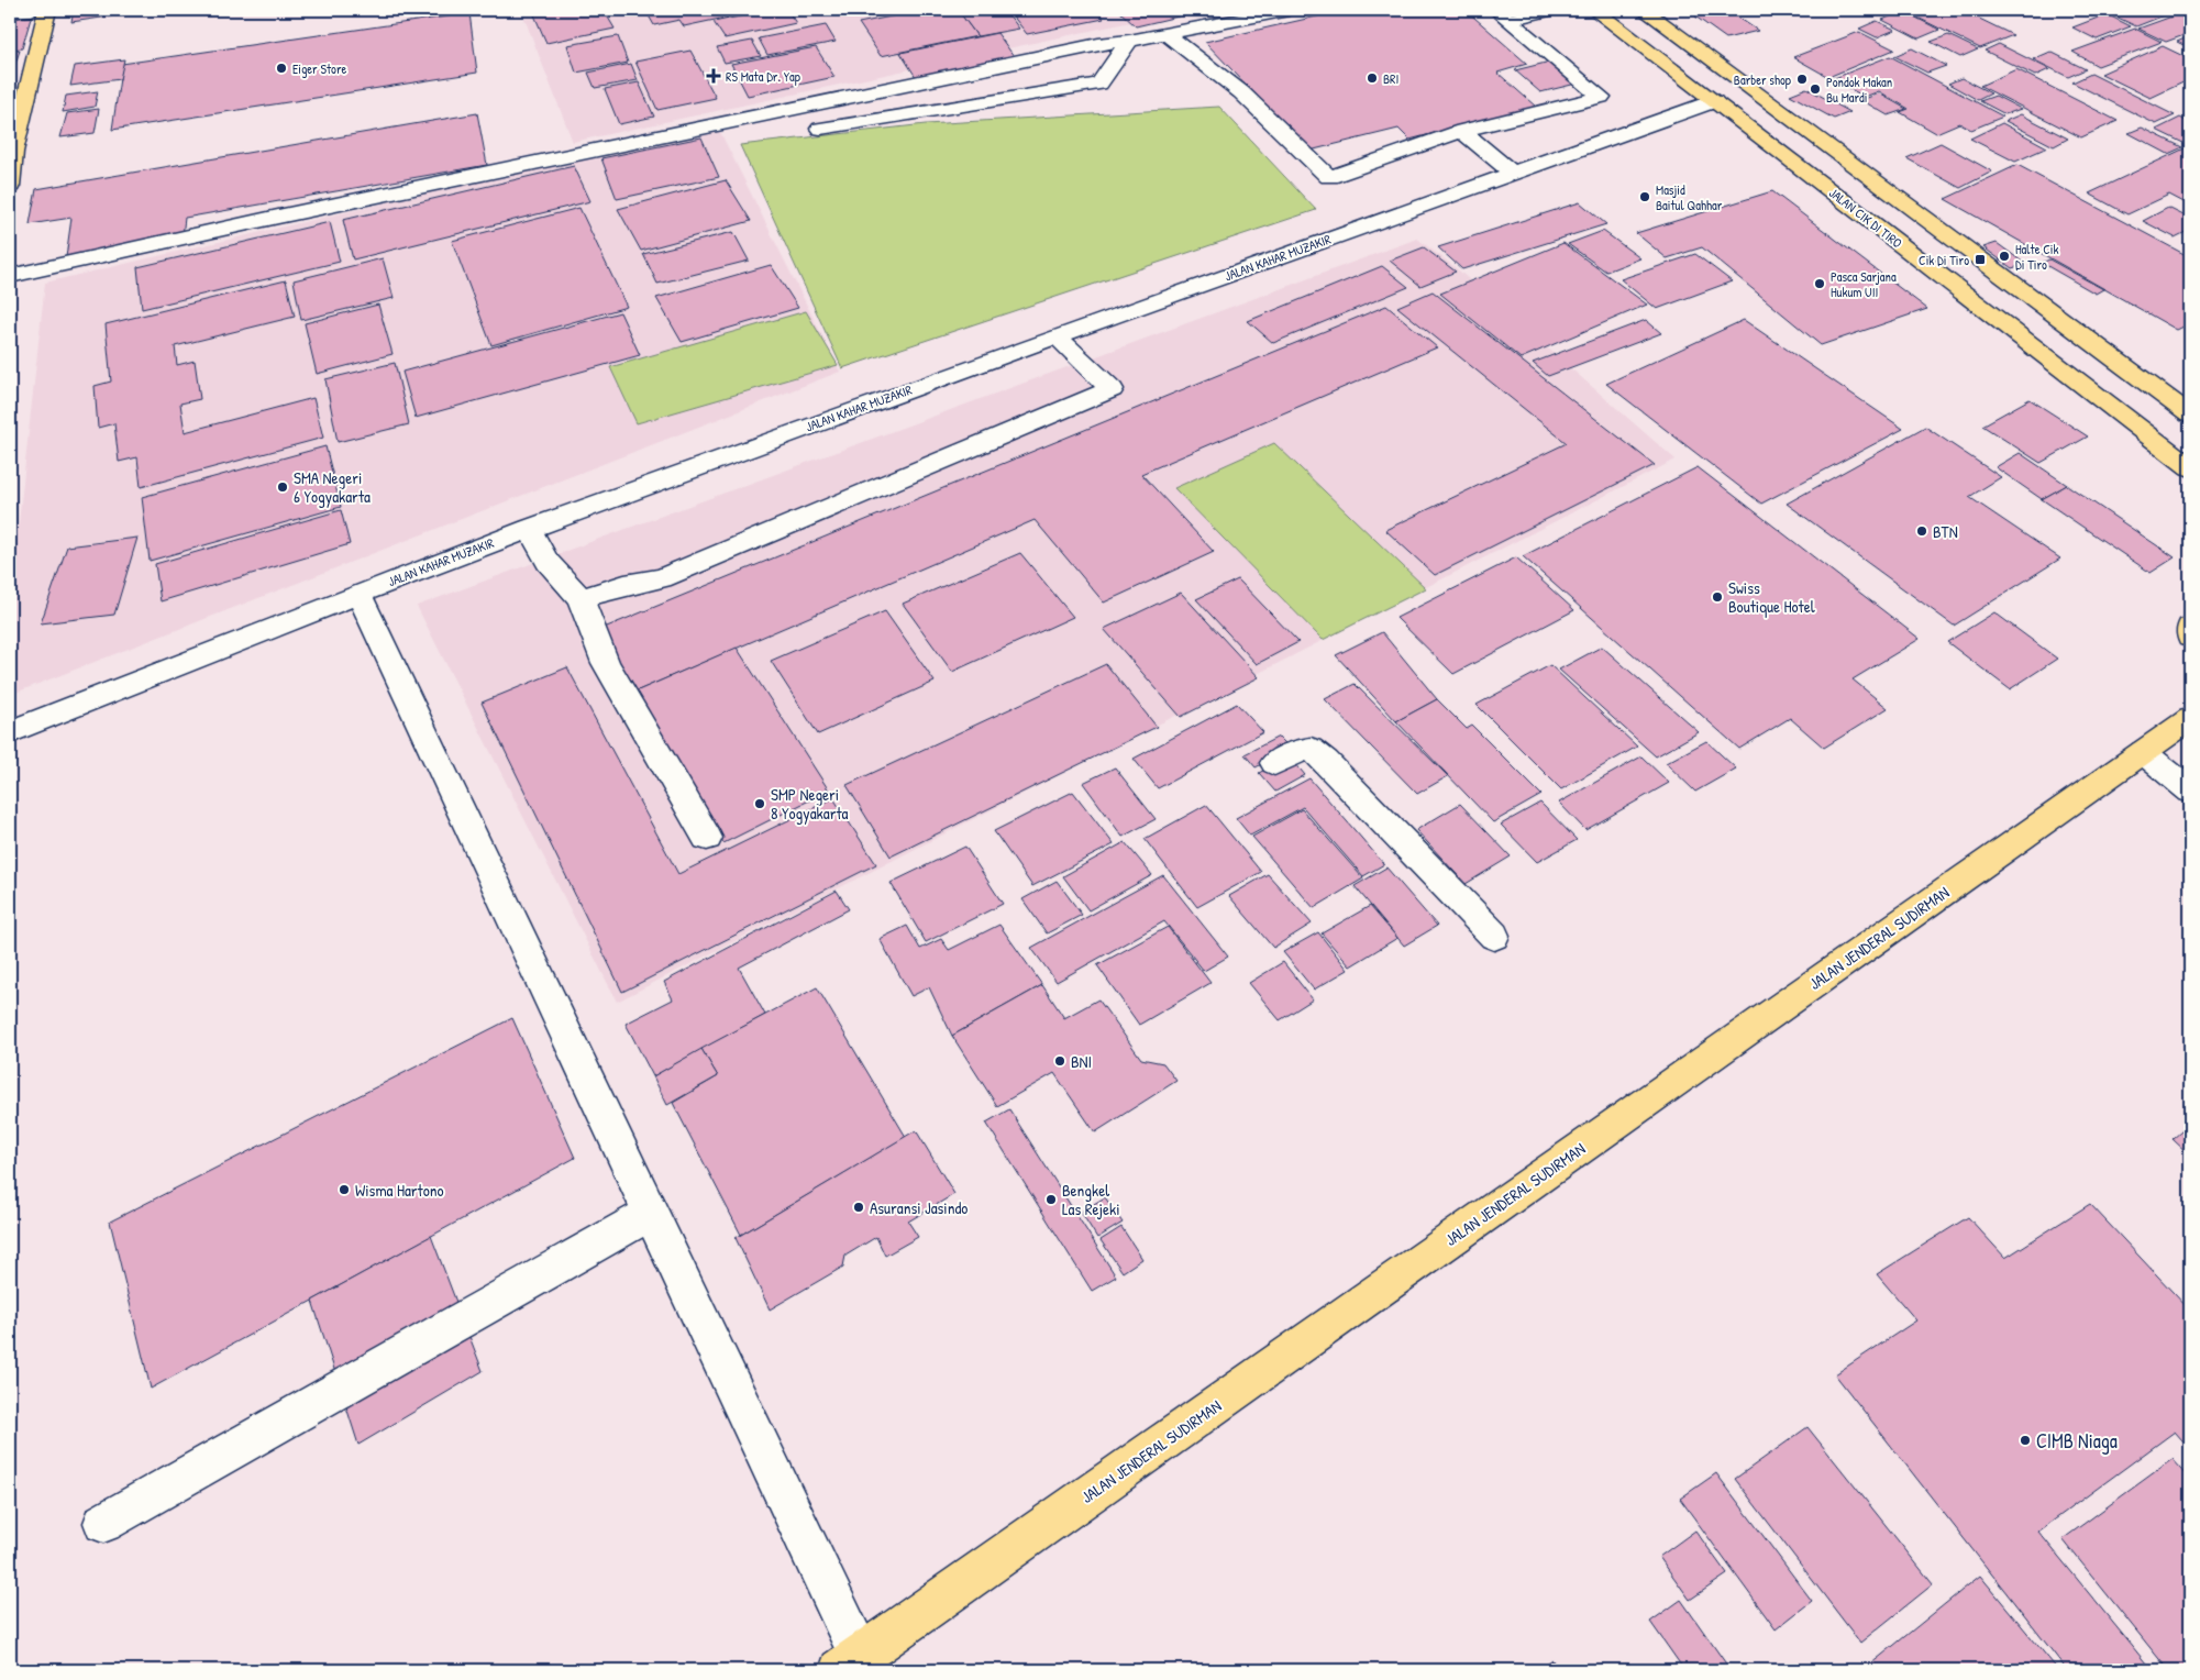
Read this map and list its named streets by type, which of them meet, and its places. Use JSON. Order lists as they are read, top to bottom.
{
  "streets": {
    "main road": ["JALAN CIK DI TIRO", "JALAN JENDERAL SUDIRMAN"],
    "street": ["JALAN KAHAR MUZAKIR"]
  },
  "crossings": [
    ["JALAN CIK DI TIRO", "JALAN KAHAR MUZAKIR"]
  ],
  "places": {
    "other": [
      "Eiger Store",
      "BRI",
      "Barber shop",
      "Pondok Makan Bu Mardi",
      "Masjid Baitul Qahhar",
      "Halte Cik Di Tiro",
      "Pasca Sarjana Hukum UII",
      "SMA Negeri 6 Yogyakarta",
      "BTN",
      "Swiss Boutique Hotel",
      "SMP Negeri 8 Yogyakarta",
      "BNI",
      "Wisma Hartono",
      "Bengkel Las Rejeki",
      "Asuransi Jasindo",
      "CIMB Niaga"
    ],
    "health": ["RS Mata Dr. Yap"],
    "transit": ["Cik Di Tiro"]
  }
}
